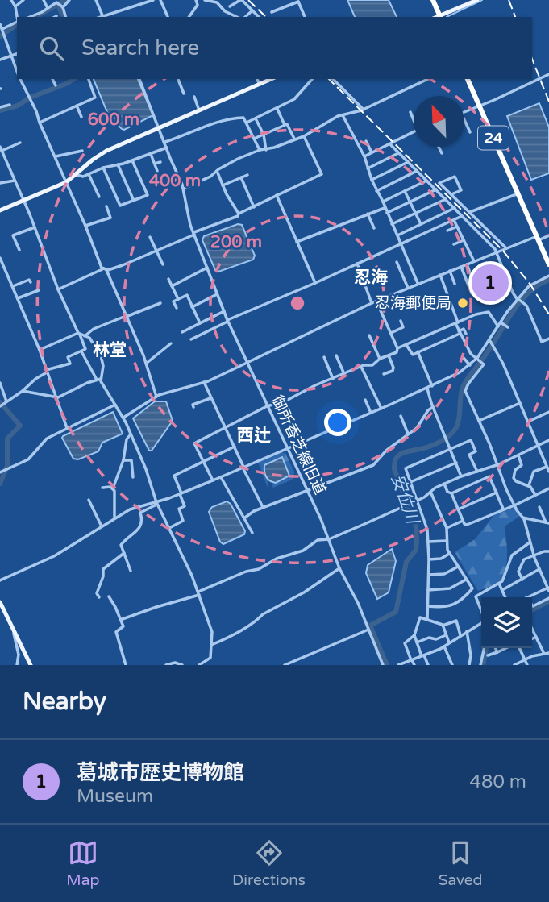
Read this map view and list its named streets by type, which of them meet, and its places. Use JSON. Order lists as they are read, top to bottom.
{
  "streets": {
    "highway": ["24"],
    "street": ["御所香芝線旧道"]
  },
  "districts": ["忍海", "林堂", "西辻"],
  "water": ["安位川"],
  "places": ["忍海郵便局"],
  "north": "top left",
  "page": {
    "search": "Search here",
    "pins": "1",
    "heading": "Nearby",
    "list": [
      {
        "mark": "1",
        "name": "葛城市歴史博物館",
        "note": "Museum",
        "value": "480 m"
      }
    ],
    "nav": ["Map", "Directions", "Saved"]
  },
  "rings": ["600 m", "400 m", "200 m"]
}
